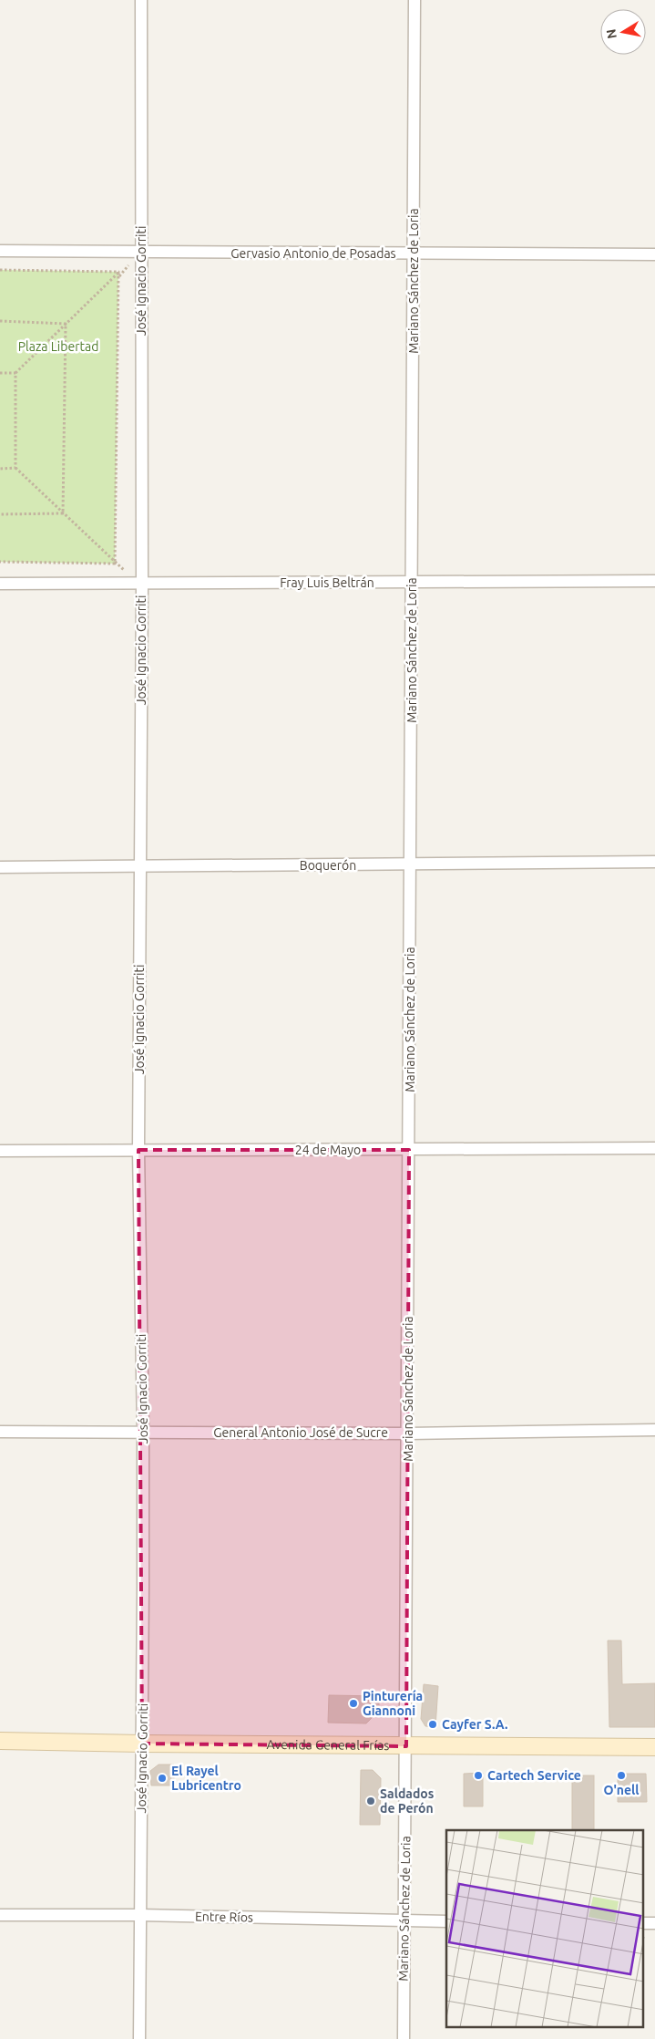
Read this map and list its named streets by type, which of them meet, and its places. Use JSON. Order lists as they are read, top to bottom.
{
  "streets": {
    "main road": ["Avenida General Frías"],
    "street": [
      "Gervasio Antonio de Posadas",
      "José Ignacio Gorriti",
      "Mariano Sánchez de Loria",
      "Fray Luis Beltrán",
      "Boquerón",
      "24 de Mayo",
      "General Antonio José de Sucre",
      "Entre Ríos"
    ]
  },
  "crossings": [
    ["Gervasio Antonio de Posadas", "José Ignacio Gorriti"],
    ["Gervasio Antonio de Posadas", "Mariano Sánchez de Loria"],
    ["José Ignacio Gorriti", "Fray Luis Beltrán"],
    ["José Ignacio Gorriti", "Boquerón"],
    ["José Ignacio Gorriti", "24 de Mayo"],
    ["José Ignacio Gorriti", "General Antonio José de Sucre"],
    ["José Ignacio Gorriti", "Avenida General Frías"],
    ["José Ignacio Gorriti", "Entre Ríos"],
    ["Mariano Sánchez de Loria", "Fray Luis Beltrán"],
    ["Mariano Sánchez de Loria", "Boquerón"],
    ["Mariano Sánchez de Loria", "24 de Mayo"],
    ["Mariano Sánchez de Loria", "General Antonio José de Sucre"],
    ["Mariano Sánchez de Loria", "Avenida General Frías"],
    ["Mariano Sánchez de Loria", "Entre Ríos"]
  ],
  "parks": ["Plaza Libertad"],
  "places": [
    "Pinturería Giannoni",
    "Cayfer S.A.",
    "Cartech Service",
    "O'nell",
    "El Rayel Lubricentro",
    "Saldados de Perón"
  ],
  "north": "left"
}
